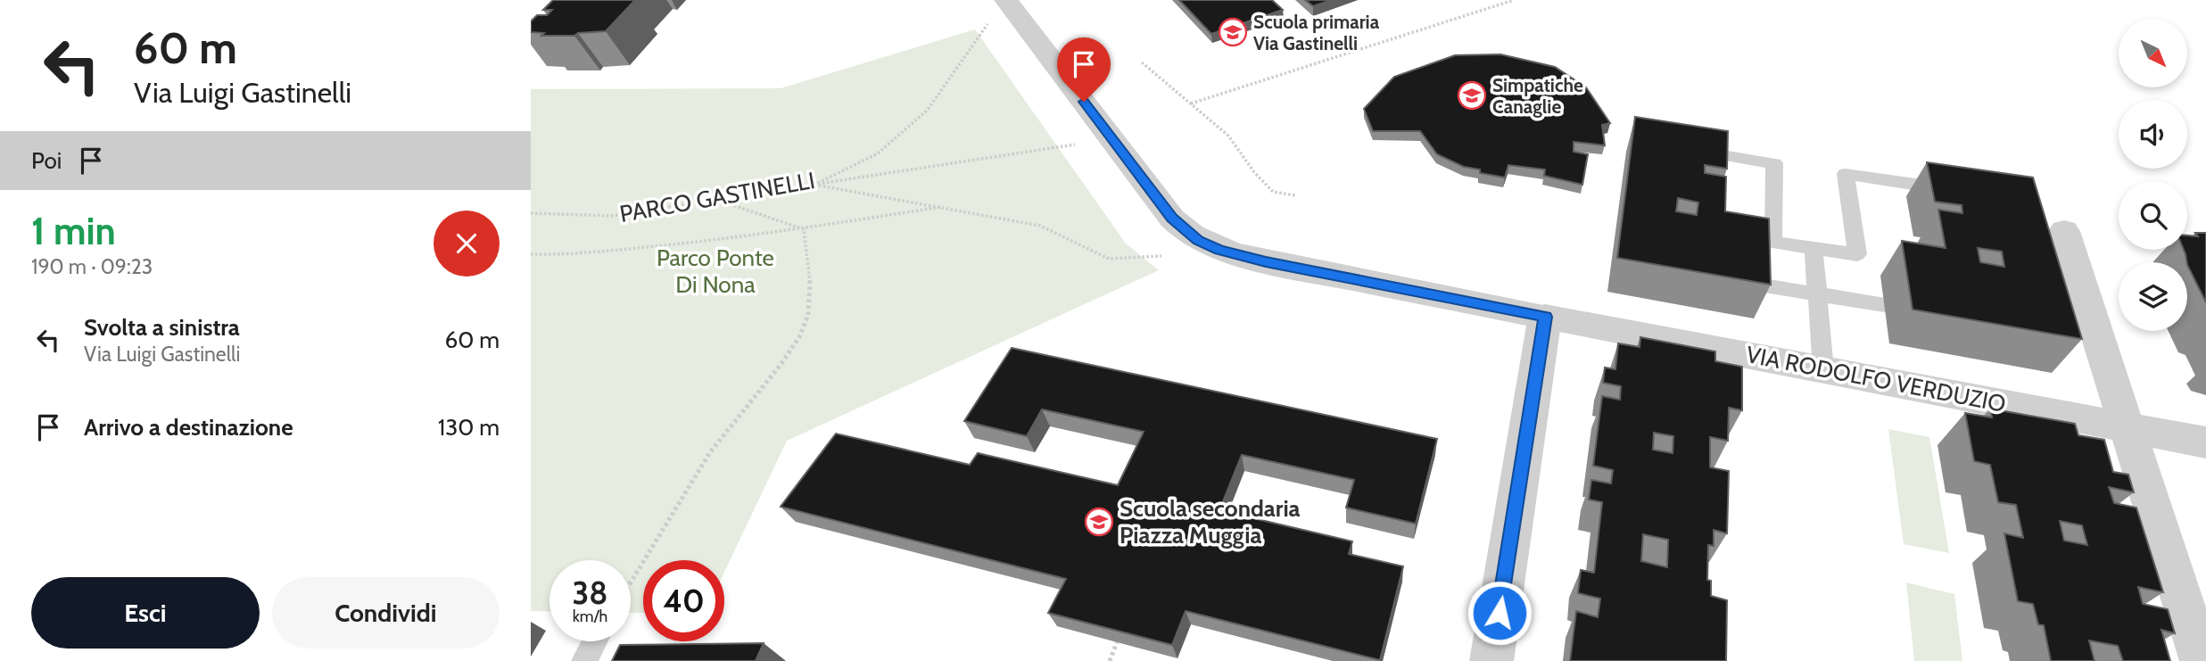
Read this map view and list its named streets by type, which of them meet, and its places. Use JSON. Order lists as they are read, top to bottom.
{
  "streets": {
    "street": ["VIA RODOLFO VERDUZIO"],
    "path": ["PARCO GASTINELLI"]
  },
  "parks": ["Parco Ponte Di Nona"],
  "places": {
    "school or university": ["Scuola primaria Via Gastinelli", "Simpatiche Canaglie", "Scuola secondaria Piazza Muggia"]
  },
  "north": "bottom right",
  "page": {
    "turn": ["60 m", "Via Luigi Gastinelli"],
    "then": "Poi",
    "heading": ["1 min", "190 m · 09:23"],
    "list": [
      {
        "name": "Svolta a sinistra",
        "note": "Via Luigi Gastinelli",
        "value": "60 m"
      },
      {
        "name": "Arrivo a destinazione",
        "value": "130 m"
      }
    ],
    "speed": "38 km/h",
    "limit": "40",
    "buttons": ["Esci", "Condividi"]
  }
}
